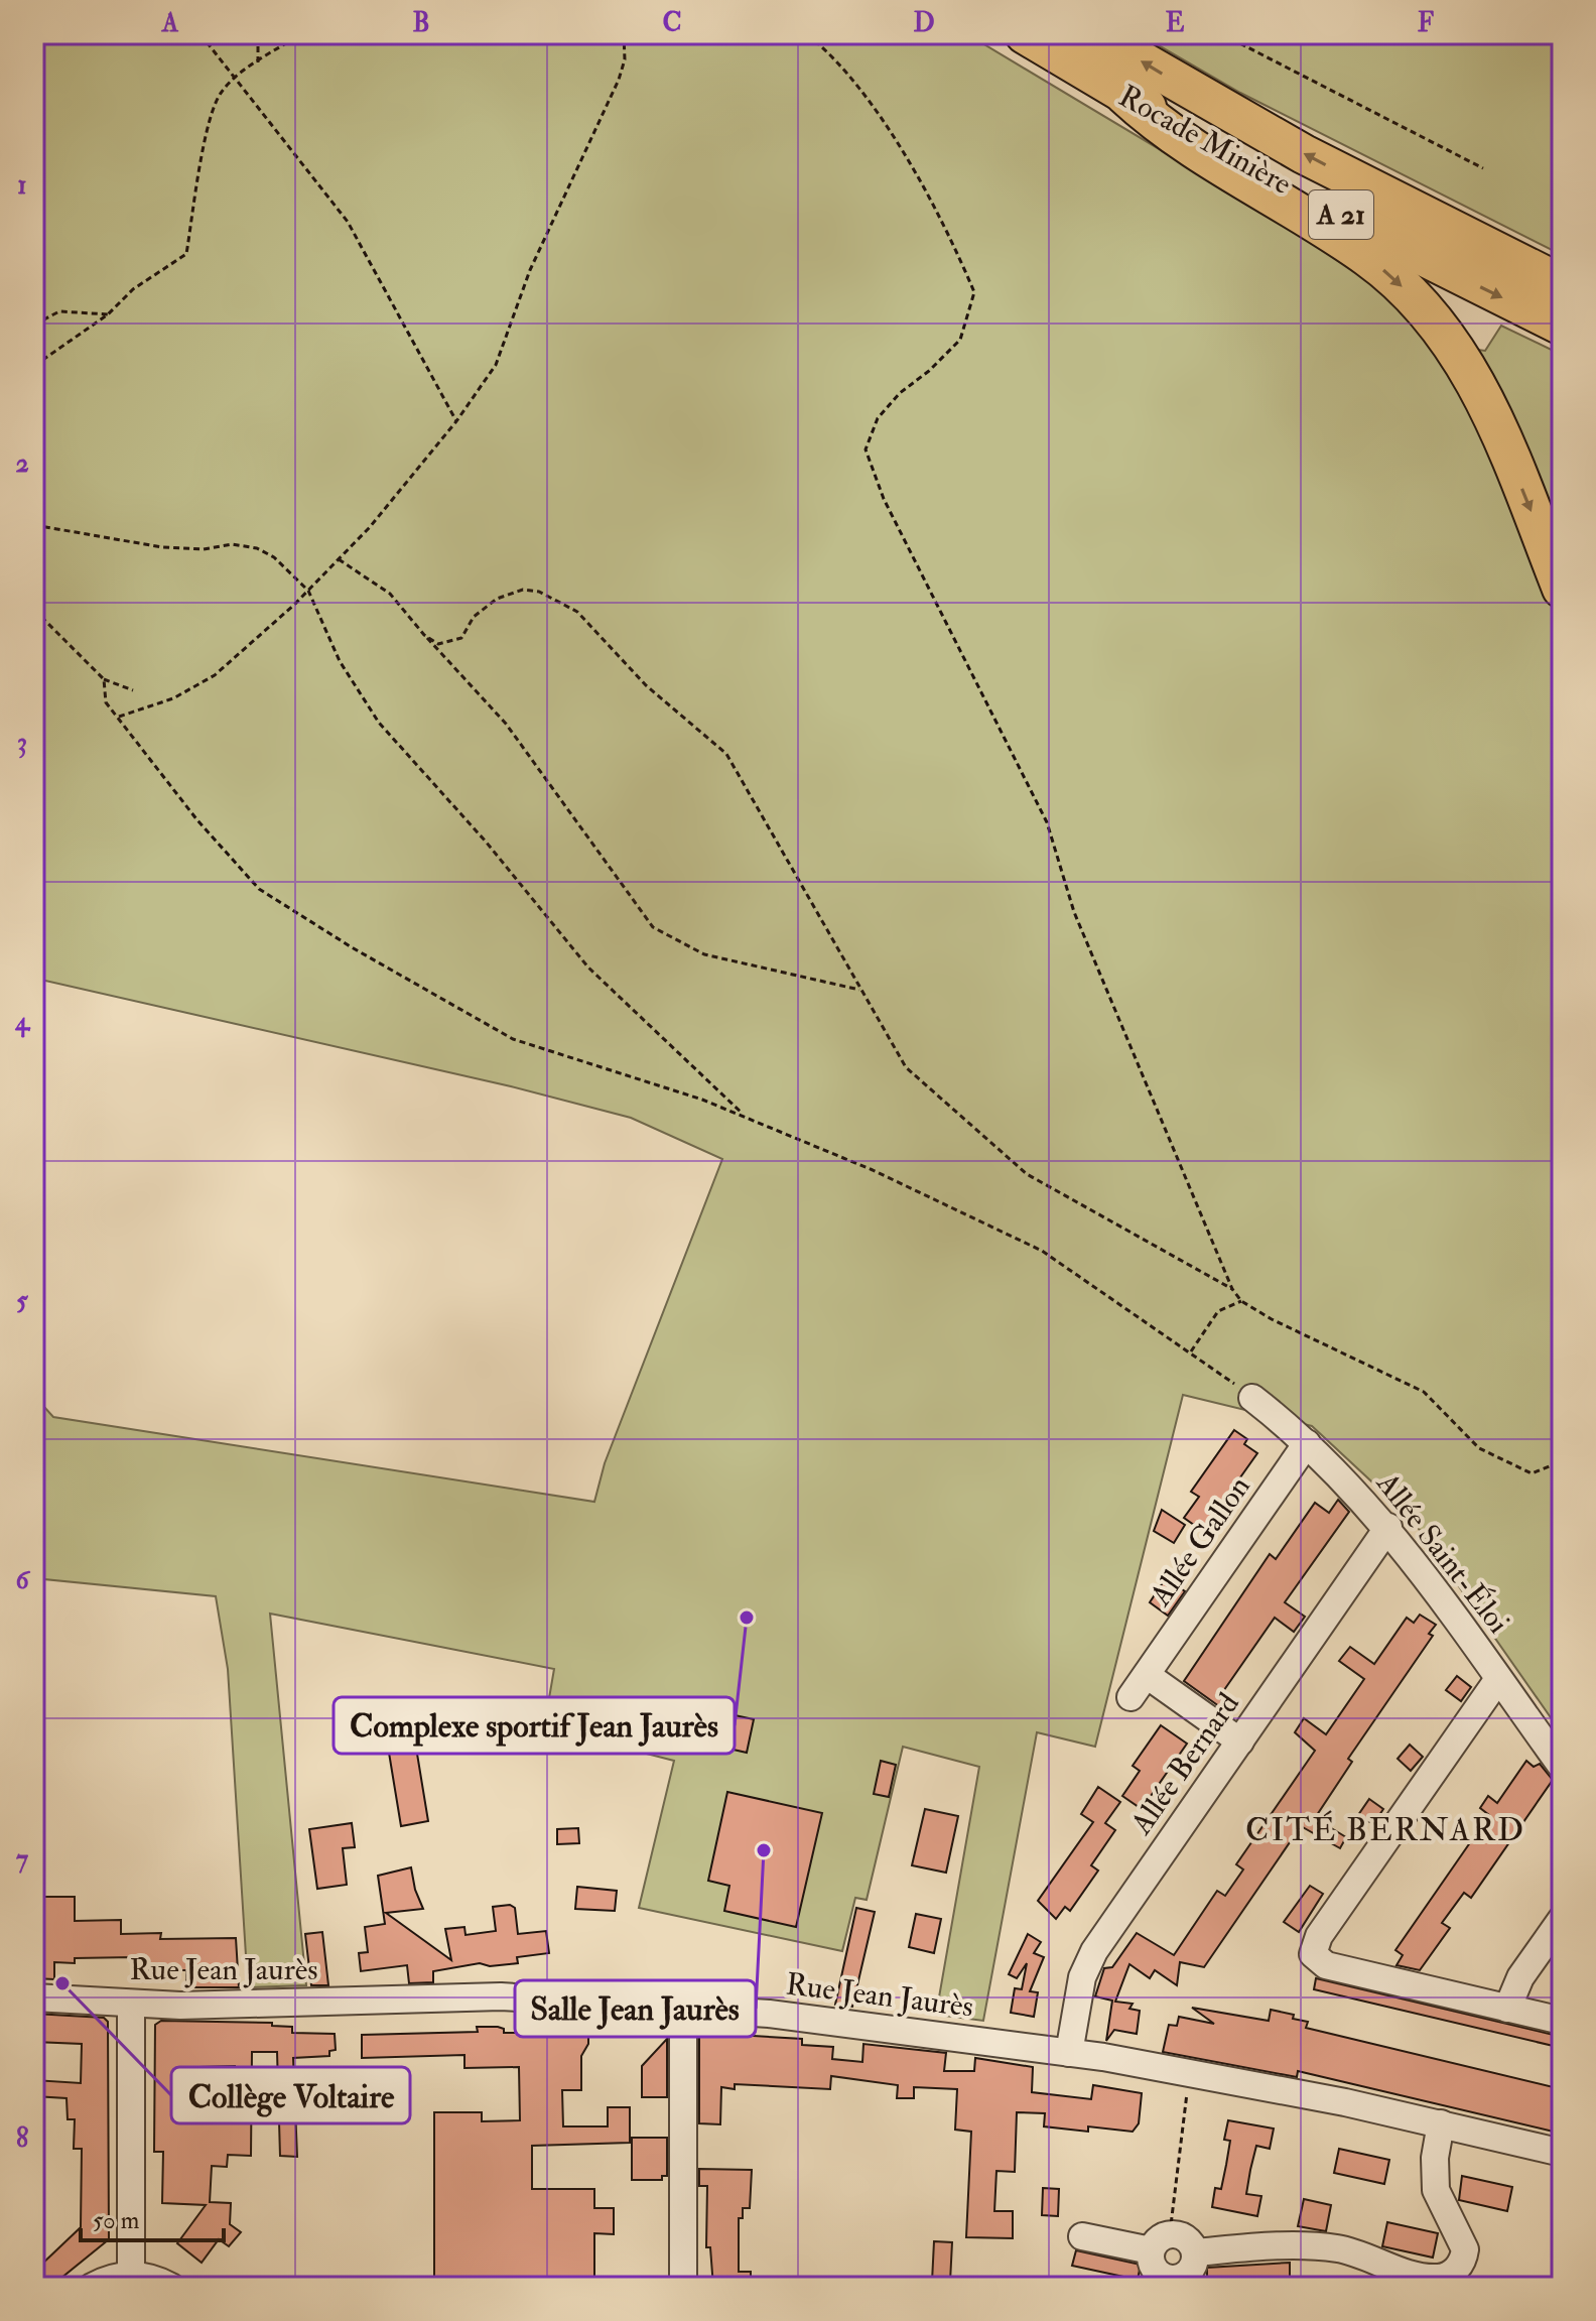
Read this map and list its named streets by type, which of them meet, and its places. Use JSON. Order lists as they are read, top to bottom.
{
  "streets": {
    "highway": ["Rocade Minière", "A 21"],
    "street": [
      "Allée Gallon",
      "Allée Saint-Éloi",
      "Allée Bernard",
      "Rue Jean Jaurès"
    ]
  },
  "crossings": [
    ["Allée Gallon", "Allée Saint-Éloi"],
    ["Allée Saint-Éloi", "Allée Bernard"],
    ["Allée Bernard", "Rue Jean Jaurès"]
  ],
  "districts": ["CITÉ BERNARD"],
  "places": ["Complexe sportif Jean Jaurès", "Salle Jean Jaurès", "Collège Voltaire"],
  "scale_bar": "50 m",
  "grid": {
    "columns": [
      "A",
      "B",
      "C",
      "D",
      "E",
      "F"
    ],
    "rows": [
      "1",
      "2",
      "3",
      "4",
      "5",
      "6",
      "7",
      "8"
    ]
  }
}
